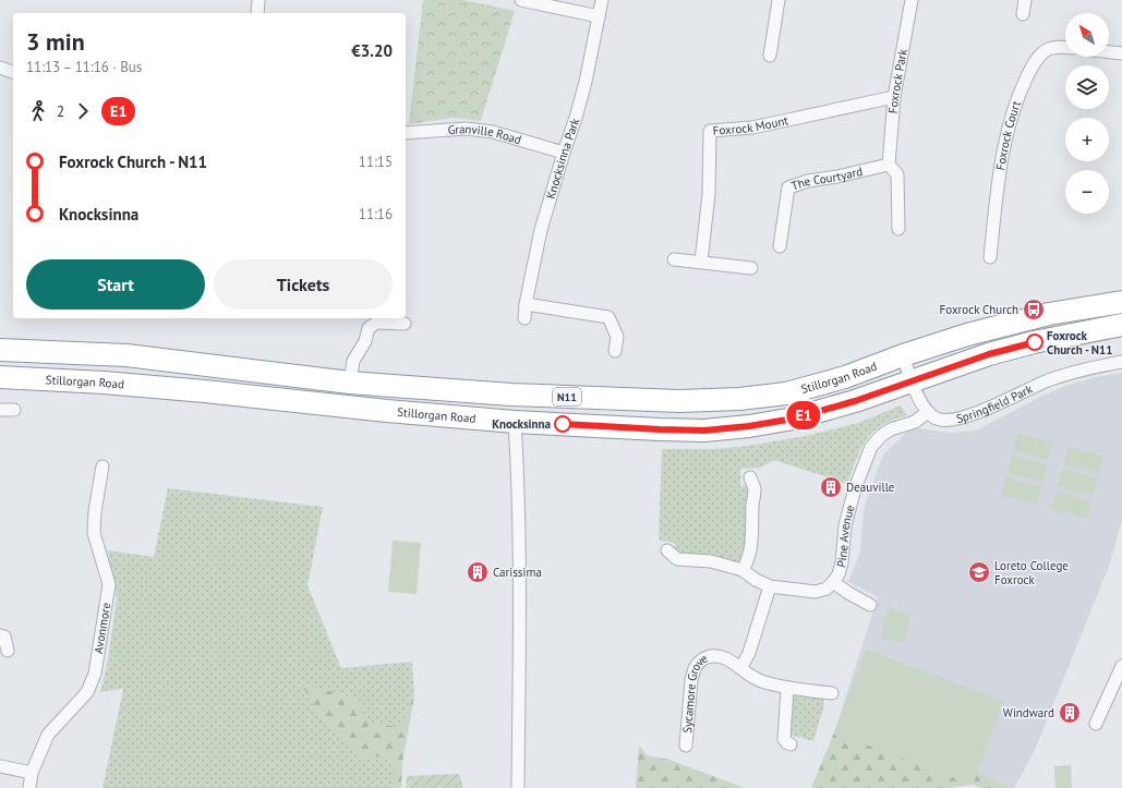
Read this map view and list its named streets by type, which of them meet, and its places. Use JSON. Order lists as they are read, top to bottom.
{
  "streets": {
    "highway": ["Stillorgan Road", "N11"],
    "street": [
      "Foxrock Park",
      "Foxrock Mount",
      "Granville Road",
      "Foxrock Court",
      "Knocksinna Park",
      "The Courtyard",
      "Springfield Park",
      "Pine Avenue",
      "Avonmore",
      "Sycamore Grove"
    ]
  },
  "crossings": [
    ["Foxrock Park", "Foxrock Mount"],
    ["Foxrock Park", "The Courtyard"],
    ["Granville Road", "Knocksinna Park"],
    ["Springfield Park", "Pine Avenue"]
  ],
  "places": {
    "bus stop": ["Foxrock Church"],
    "other": ["Foxrock Church - N11", "Knocksinna"],
    "building": ["Deauville", "Carissima", "Windward"],
    "school or university": ["Loreto College Foxrock"]
  },
  "lines": ["bus line E1"],
  "north": "top left",
  "page": {
    "on_map": "E1",
    "map_buttons": ["+", "−"],
    "heading": ["3 min", "11:13 – 11:16 · Bus", "€3.20"],
    "legs": ["2", "E1"],
    "list": [
      {
        "name": "Foxrock Church - N11",
        "value": "11:15"
      },
      {
        "name": "Knocksinna",
        "value": "11:16"
      }
    ],
    "buttons": ["Start", "Tickets"]
  }
}
